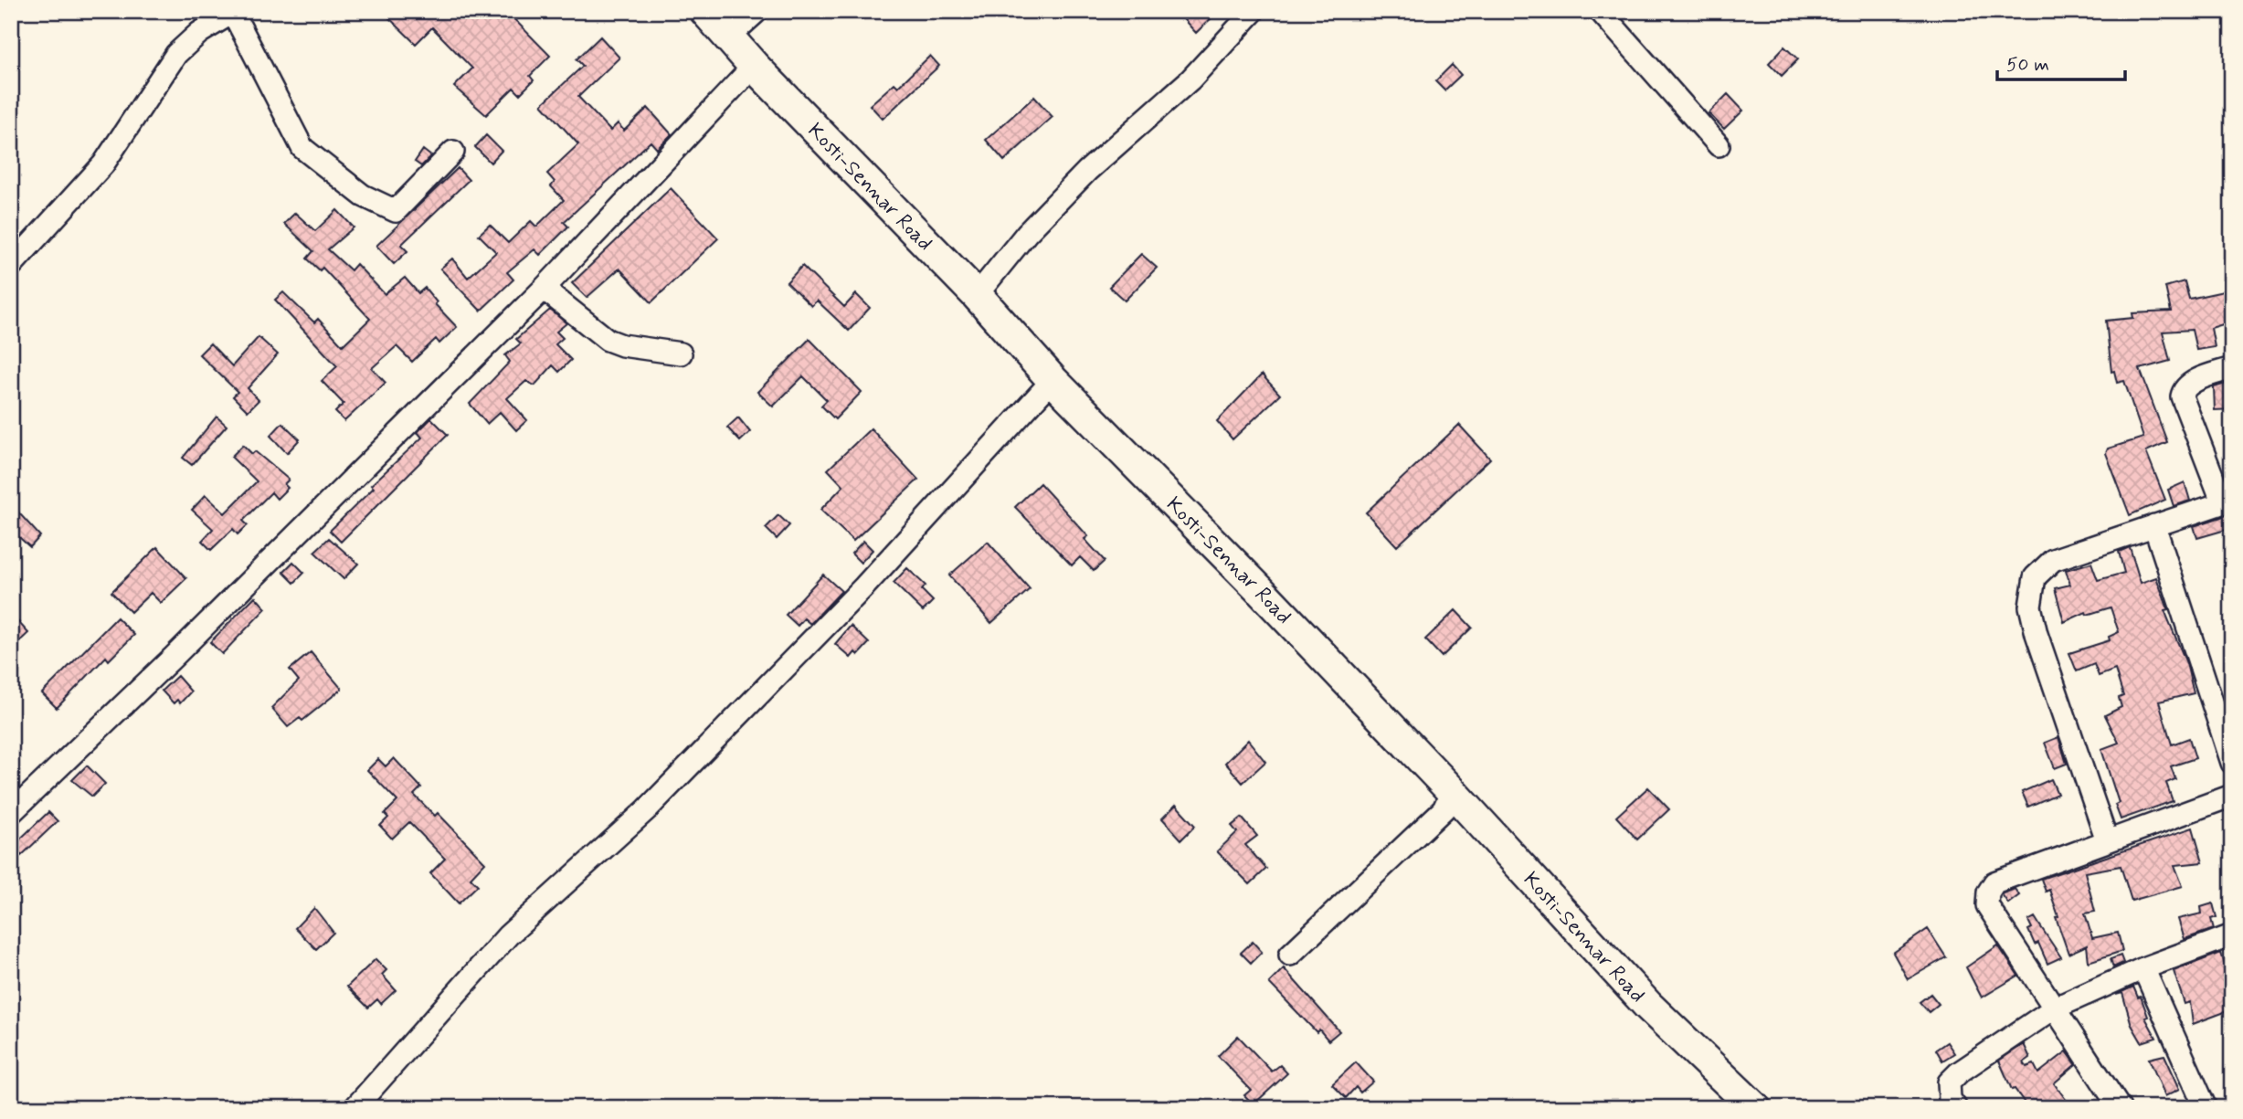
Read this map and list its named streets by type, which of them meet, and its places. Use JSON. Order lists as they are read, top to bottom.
{
  "streets": {
    "highway": ["Kosti-Sennar Road"]
  },
  "scale_bar": "50 m"
}
